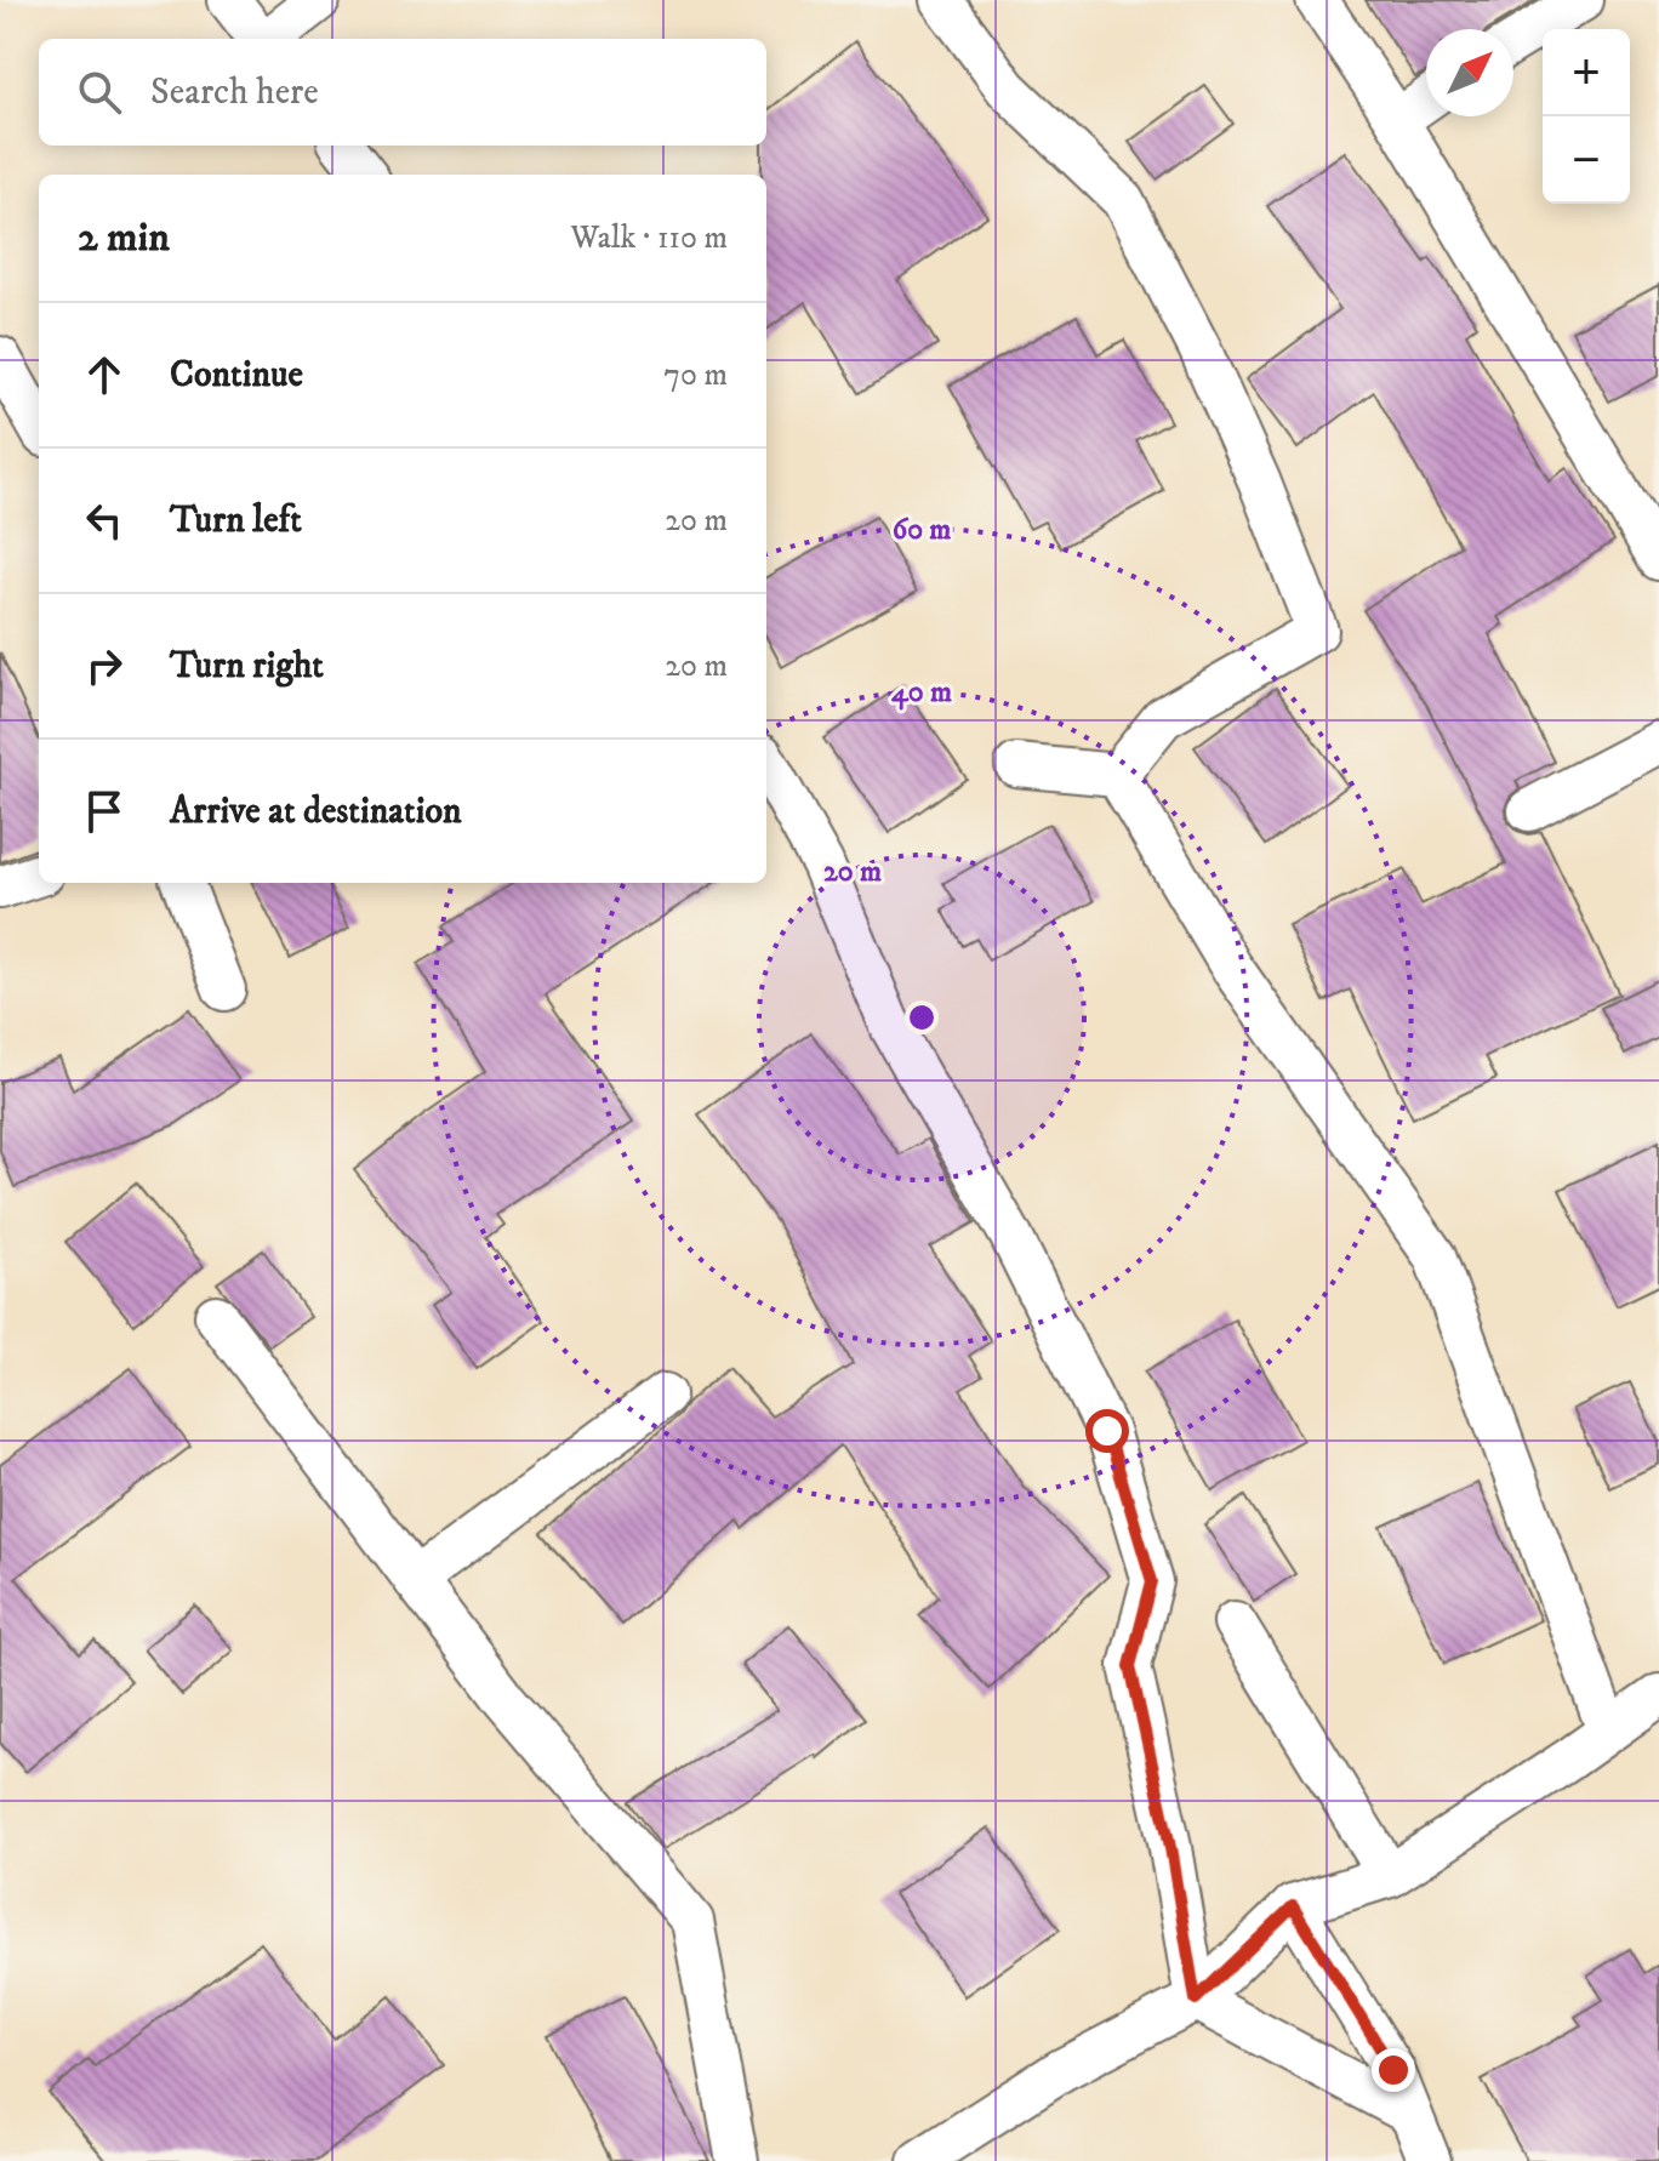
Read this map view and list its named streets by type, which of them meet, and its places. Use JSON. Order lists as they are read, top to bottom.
{
  "north": "top right",
  "page": {
    "map_buttons": ["+", "−"],
    "search": "Search here",
    "heading": ["2 min", "Walk · 110 m"],
    "list": [
      ["Continue", "70 m"],
      ["Turn left", "20 m"],
      ["Turn right", "20 m"],
      "Arrive at destination"
    ]
  },
  "rings": ["60 m", "40 m", "20 m"]
}
